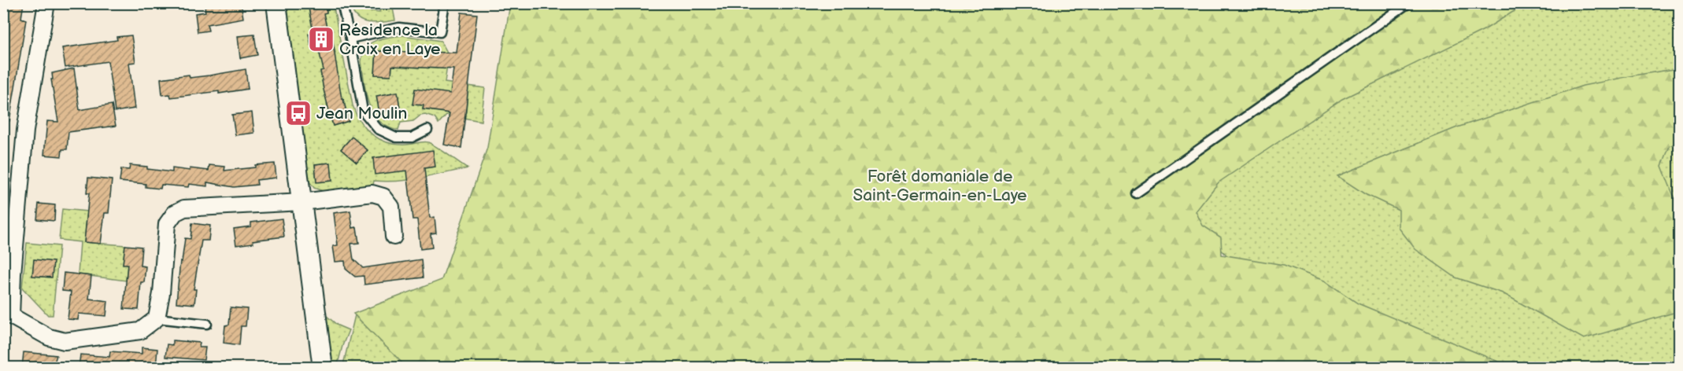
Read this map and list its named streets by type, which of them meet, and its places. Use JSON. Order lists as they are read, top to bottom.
{
  "parks": ["Forêt domaniale de Saint-Germain-en-Laye"],
  "places": {
    "building": ["Résidence la Croix en Laye"],
    "bus stop": ["Jean Moulin"]
  }
}
